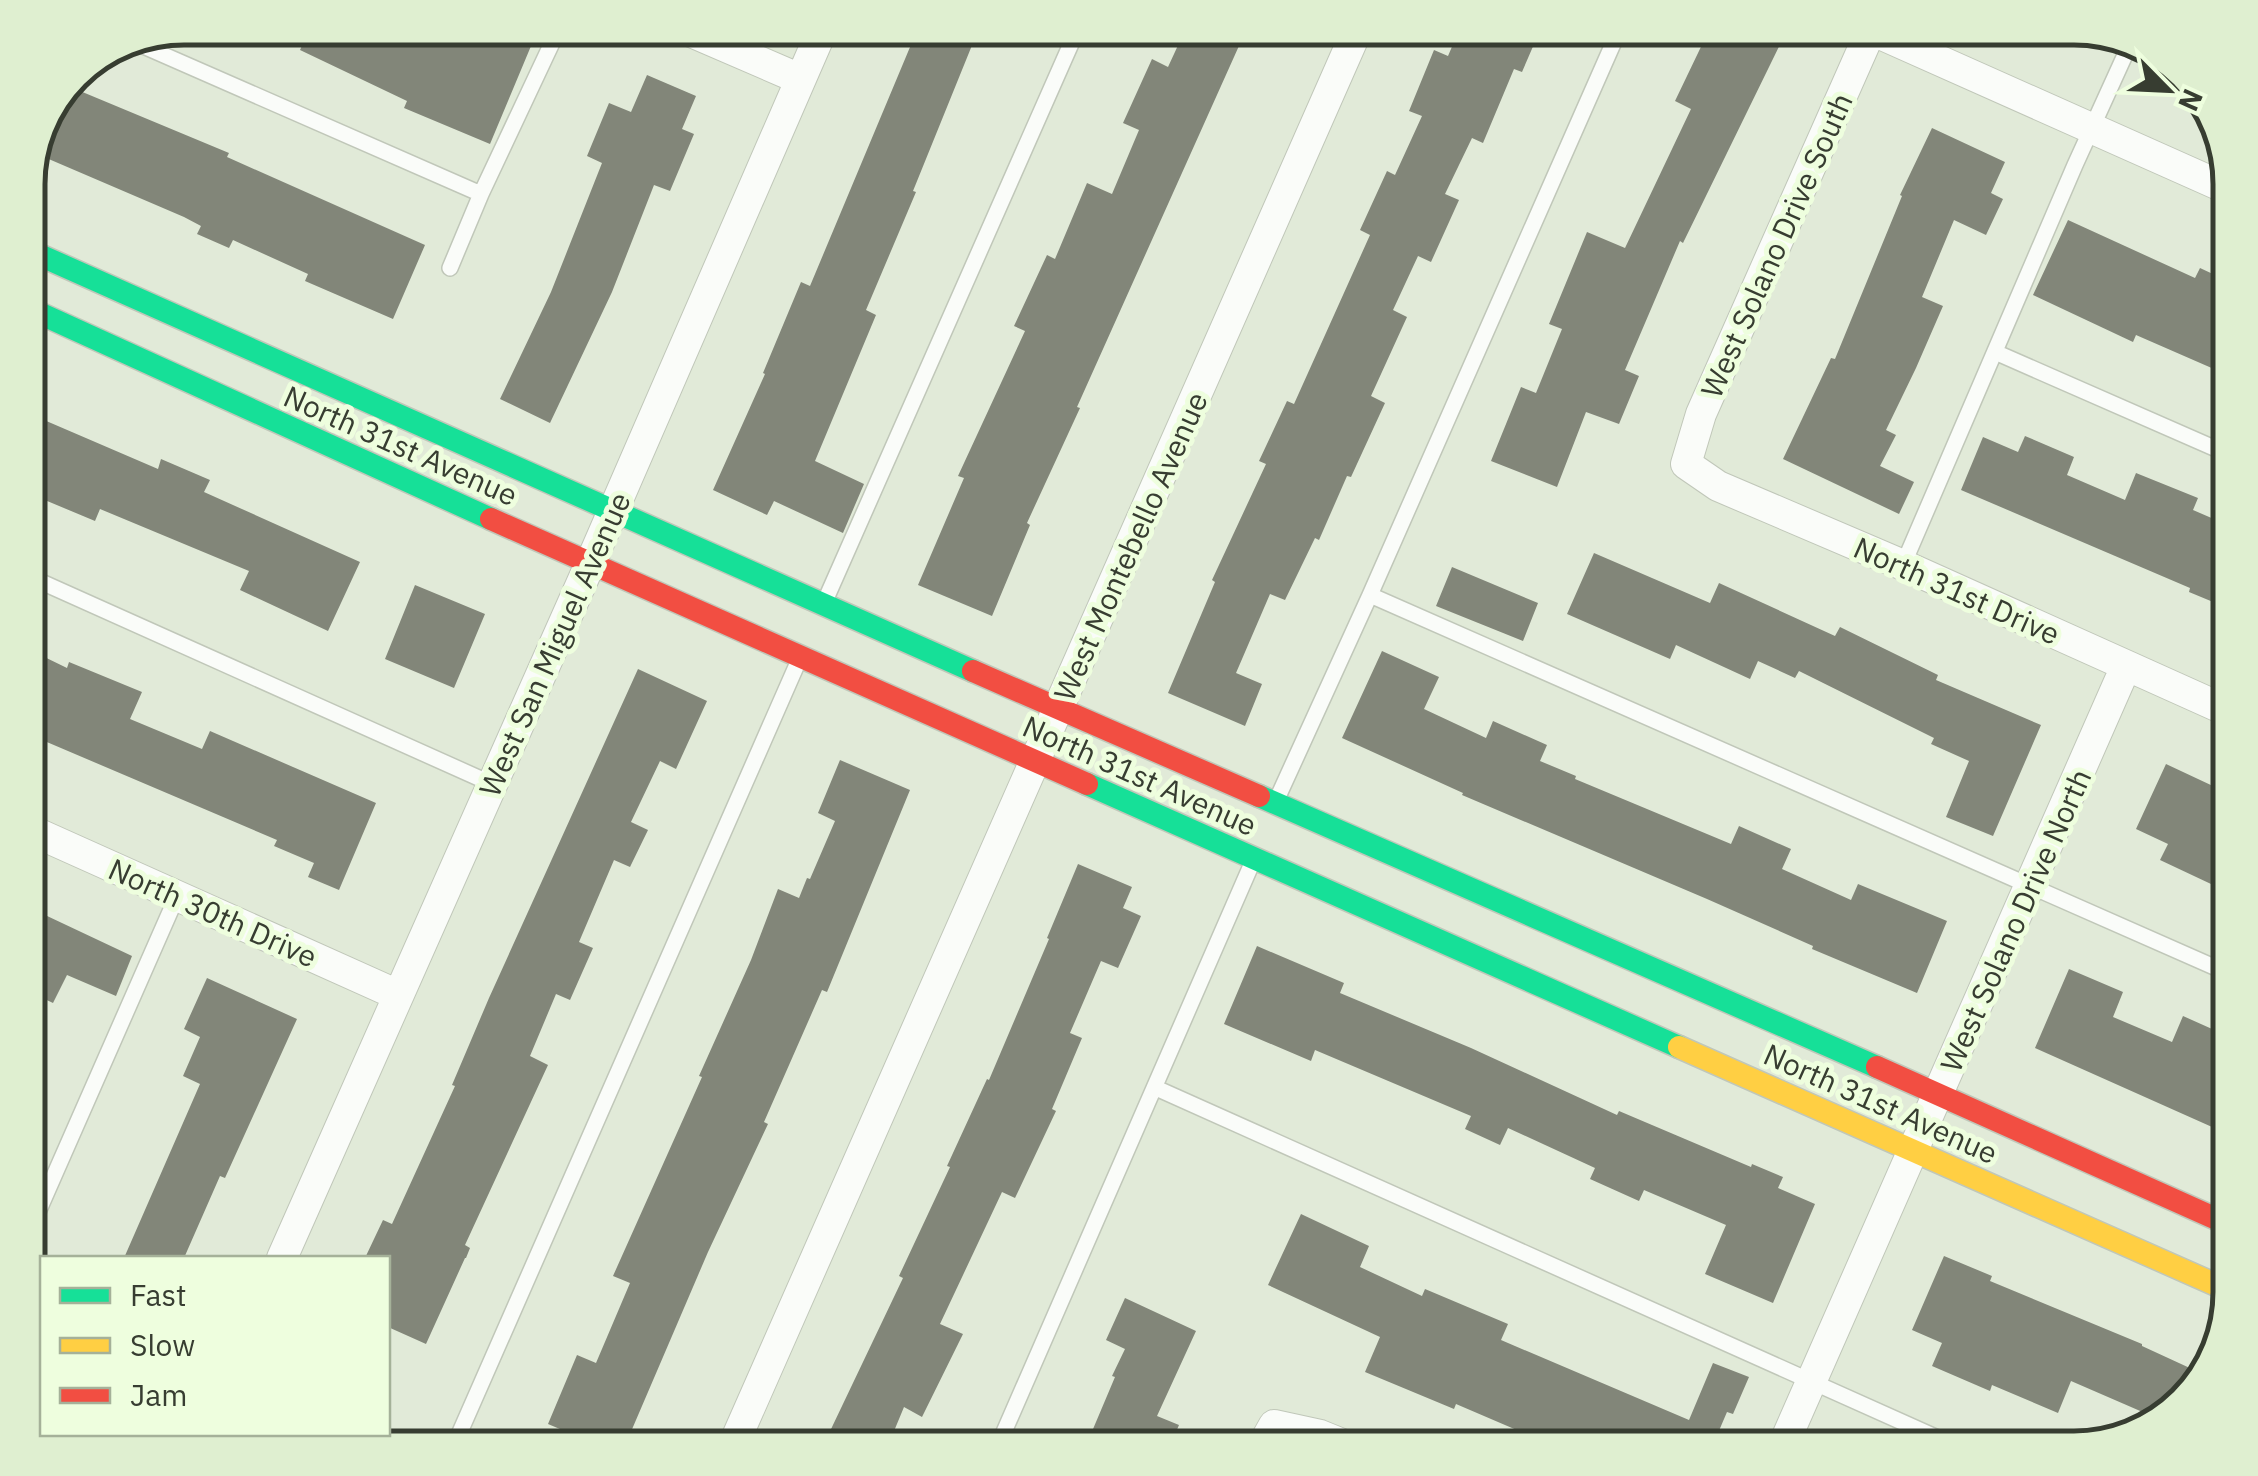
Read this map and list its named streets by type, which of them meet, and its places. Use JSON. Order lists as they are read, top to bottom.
{
  "streets": {
    "street": [
      "West Solano Drive South",
      "North 31st Avenue",
      "West Montebello Avenue",
      "North 31st Drive",
      "West San Miguel Avenue",
      "North 30th Drive",
      "West Solano Drive North"
    ]
  },
  "crossings": [
    ["West Solano Drive South", "North 31st Drive"],
    ["North 31st Avenue", "West Montebello Avenue"],
    ["North 31st Avenue", "West San Miguel Avenue"],
    ["North 31st Avenue", "West Solano Drive North"],
    ["North 31st Drive", "West Solano Drive North"],
    ["West San Miguel Avenue", "North 30th Drive"]
  ],
  "legend": ["Fast", "Slow", "Jam"],
  "north": "bottom right"
}
